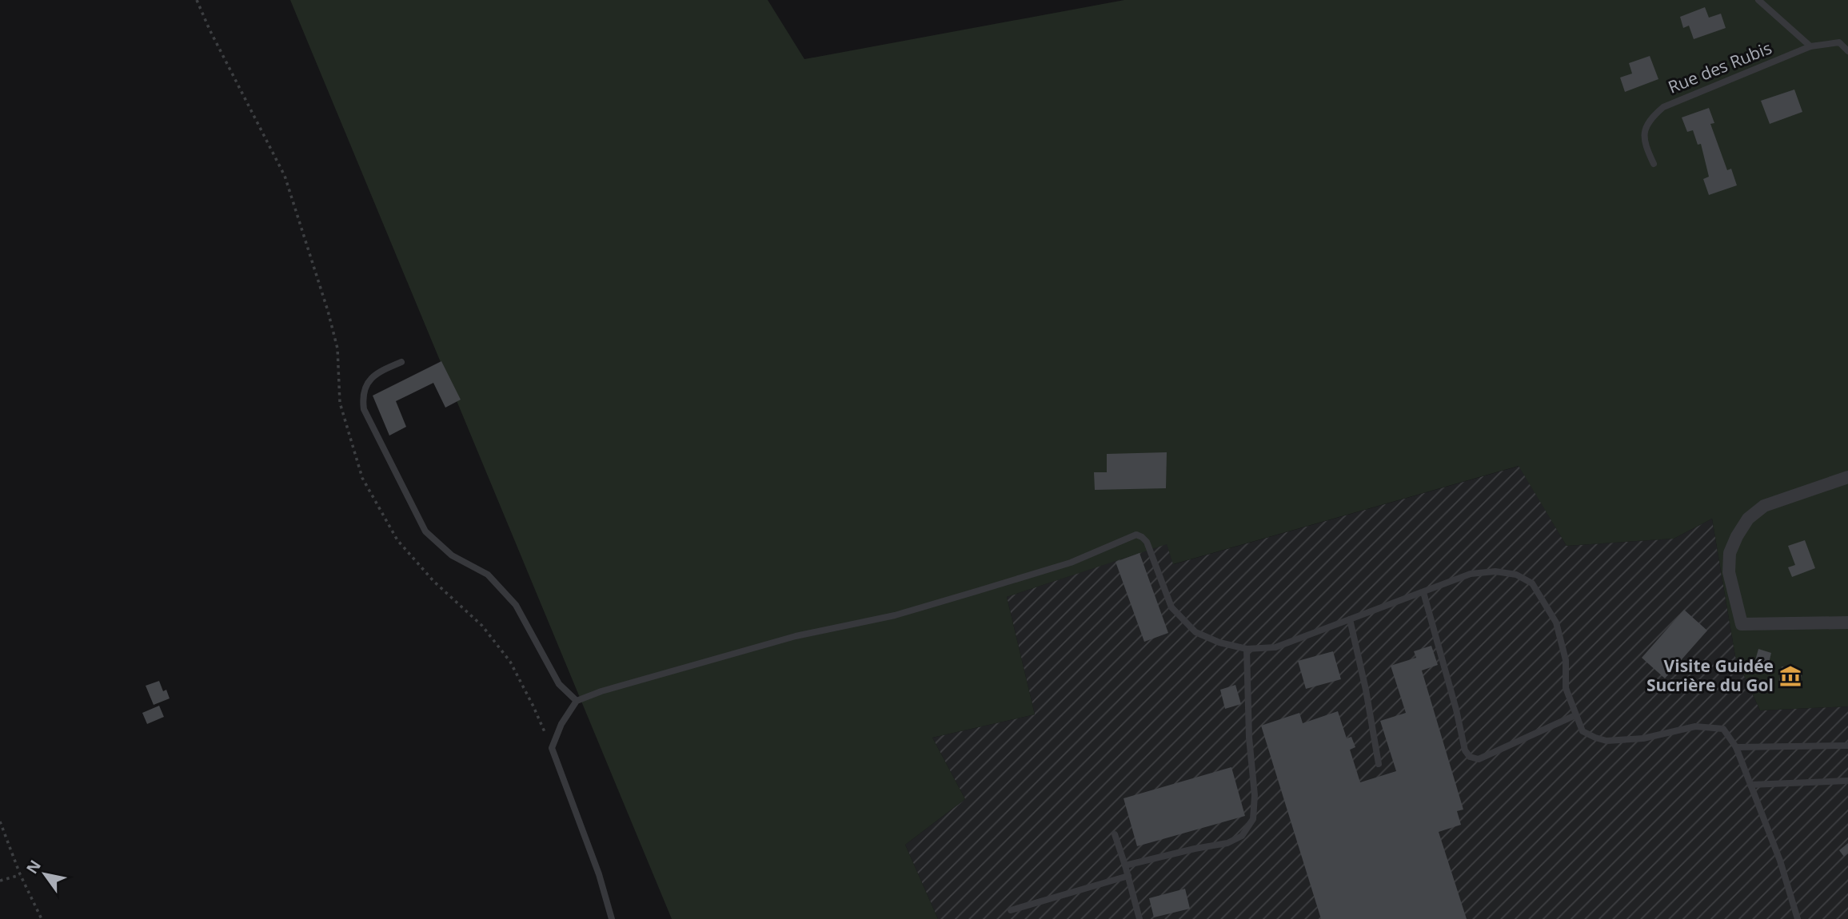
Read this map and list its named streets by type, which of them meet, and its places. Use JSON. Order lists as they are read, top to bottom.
{
  "streets": {
    "lane": ["Rue des Rubis"]
  },
  "places": {
    "museum": ["Visite Guidée Sucrière du Gol"]
  },
  "north": "top left"
}
